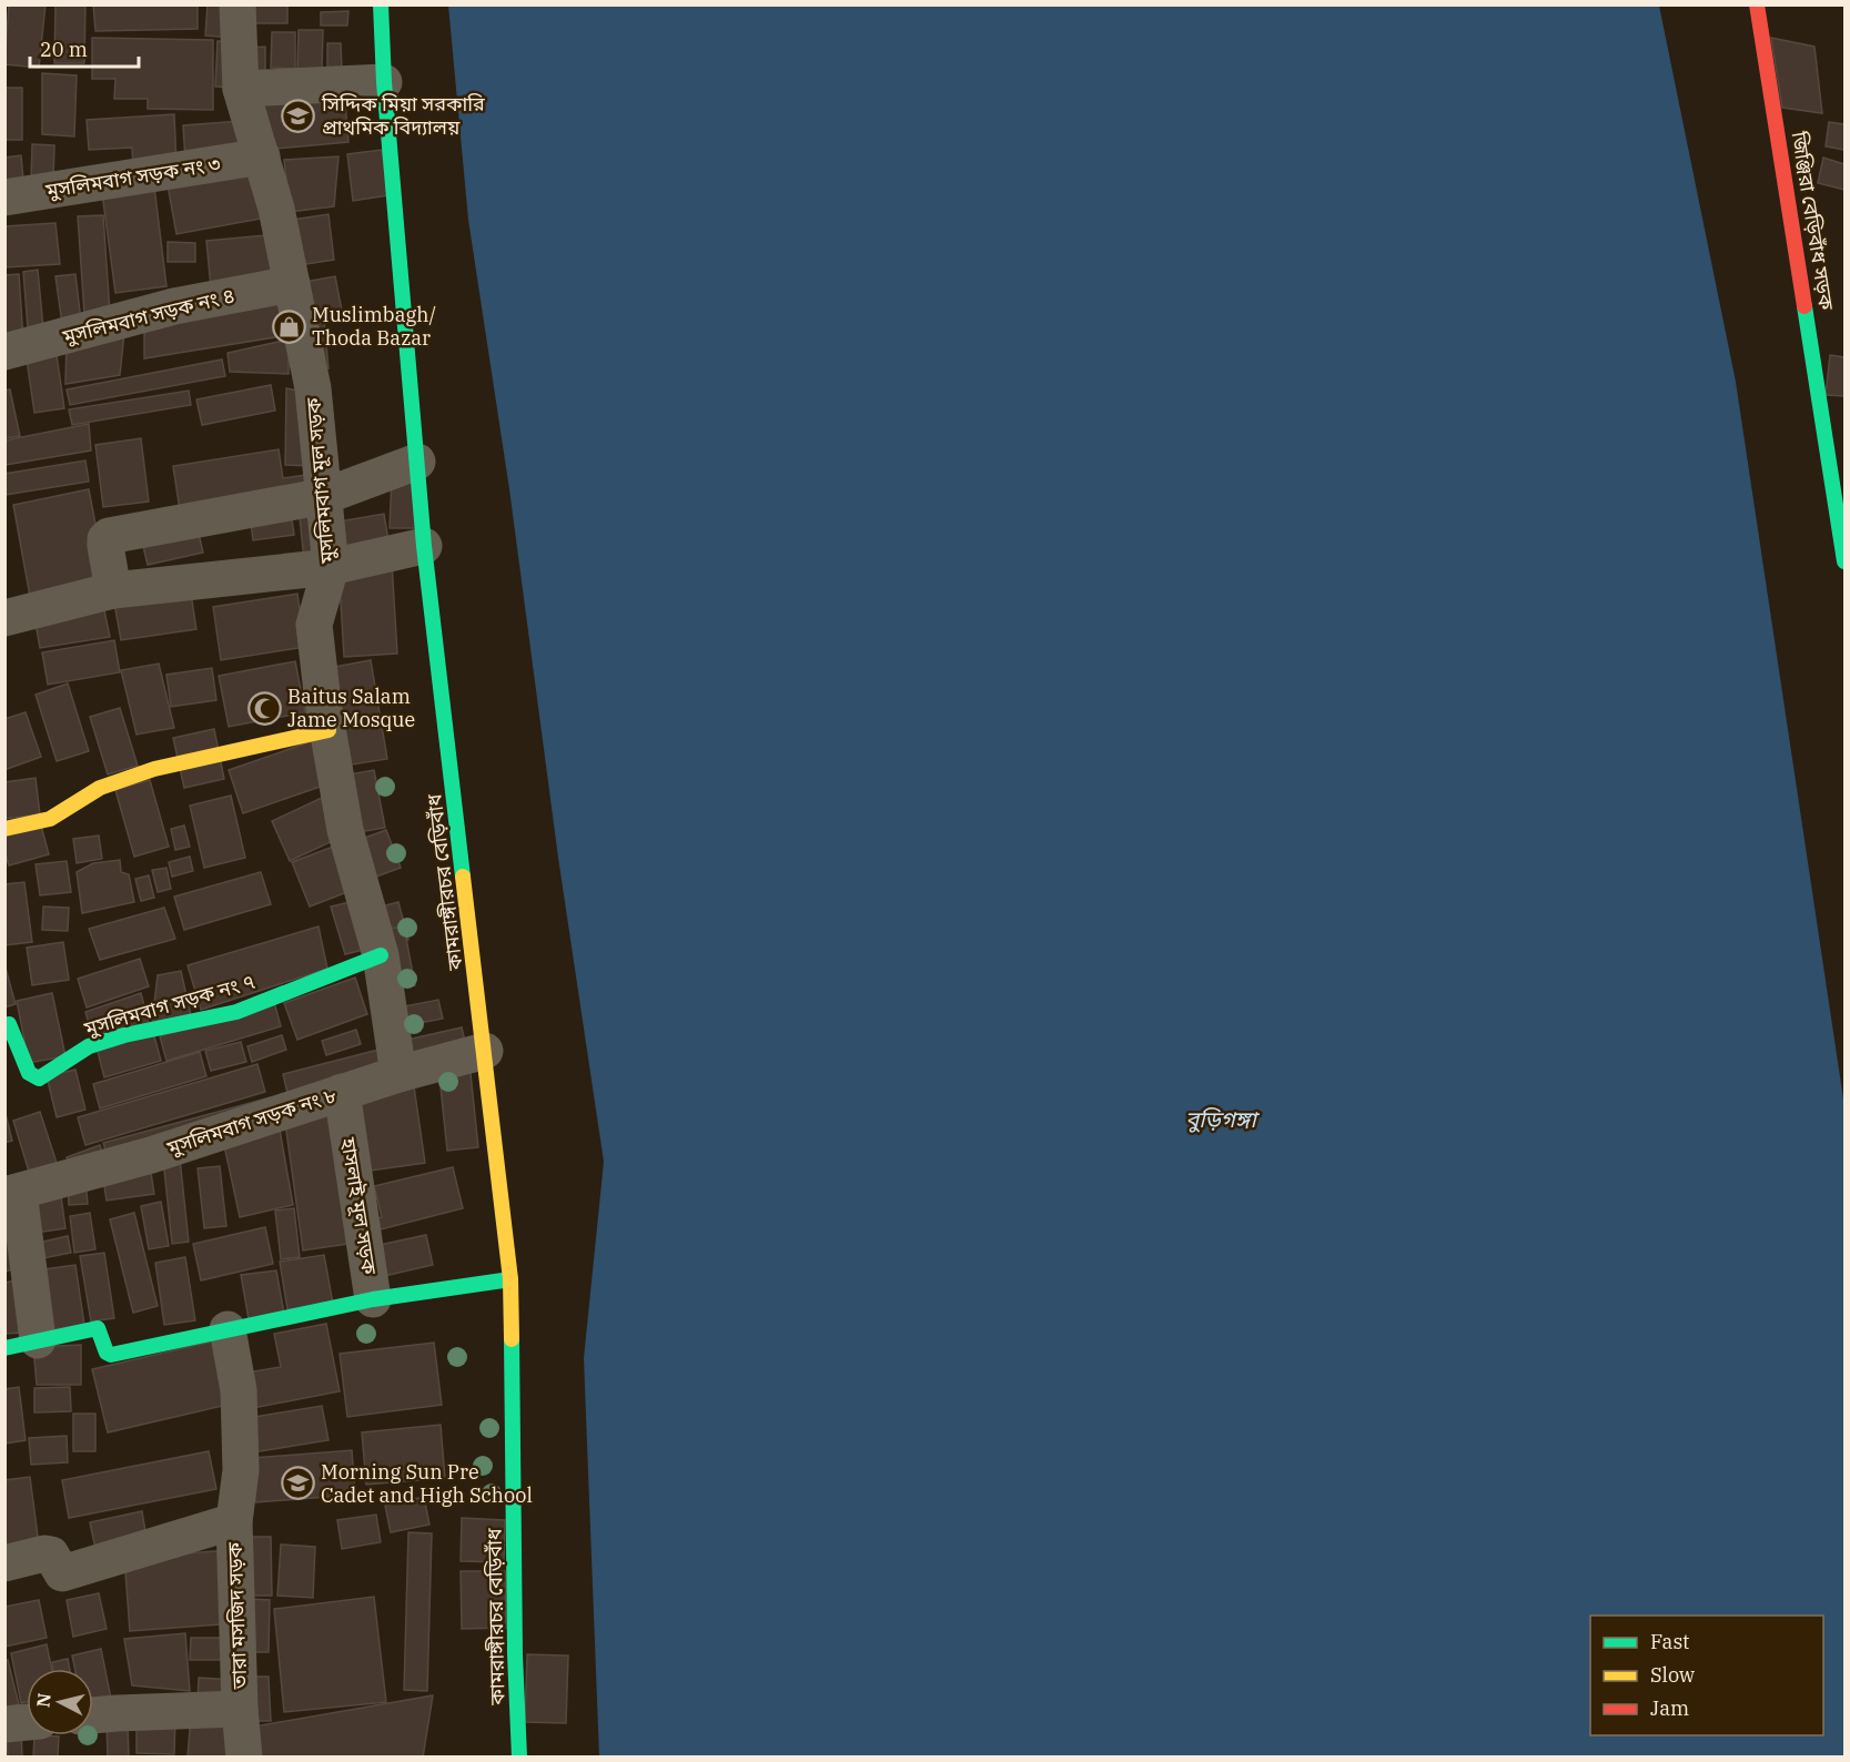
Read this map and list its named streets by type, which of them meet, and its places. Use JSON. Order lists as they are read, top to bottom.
{
  "streets": {
    "street": [
      "মুসলিমবাগ সড়ক নং ৩",
      "জিঞ্জিরা বেড়িবাঁধ সড়ক",
      "মুসলিমবাগ সড়ক নং ৪",
      "মুসলিমবাগ মূল সড়ক",
      "কামরাঙ্গীরচর বেড়িবাঁধ",
      "মুসলিমবাগ সড়ক নং ৭",
      "মুসলিমবাগ সড়ক নং ৮",
      "হাসলাই মূল সড়ক",
      "তারা মসজিদ সড়ক"
    ]
  },
  "crossings": [
    ["মুসলিমবাগ সড়ক নং ৩", "মুসলিমবাগ মূল সড়ক"],
    ["মুসলিমবাগ সড়ক নং ৪", "মুসলিমবাগ মূল সড়ক"],
    ["মুসলিমবাগ মূল সড়ক", "মুসলিমবাগ সড়ক নং ৭"],
    ["মুসলিমবাগ মূল সড়ক", "মুসলিমবাগ সড়ক নং ৮"],
    ["কামরাঙ্গীরচর বেড়িবাঁধ", "মুসলিমবাগ সড়ক নং ৮"],
    ["মুসলিমবাগ সড়ক নং ৮", "হাসলাই মূল সড়ক"]
  ],
  "water": ["বুড়িগঙ্গা"],
  "places": {
    "school or university": ["সিদ্দিক মিয়া সরকারি প্রাথমিক বিদ্যালয়", "Morning Sun Pre Cadet and High School"],
    "shop": ["Muslimbagh/ Thoda Bazar"],
    "mosque": ["Baitus Salam Jame Mosque"]
  },
  "legend": ["Fast", "Slow", "Jam"],
  "scale_bar": "20 m",
  "north": "left"
}
